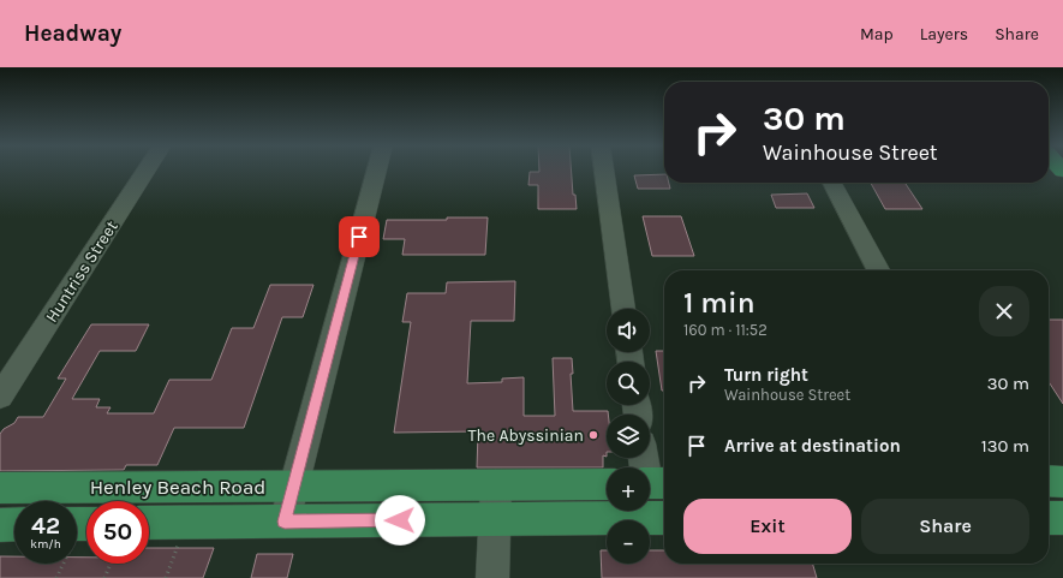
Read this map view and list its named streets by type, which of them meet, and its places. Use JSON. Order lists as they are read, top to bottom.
{
  "streets": {
    "main road": ["Henley Beach Road"],
    "street": ["Huntriss Street"]
  },
  "places": ["The Abyssinian"],
  "page": {
    "header": "Headway",
    "nav": ["Map", "Layers", "Share"],
    "turn": ["30 m", "Wainhouse Street"],
    "heading": ["1 min", "160 m · 11:52"],
    "map_buttons": ["+", "−"],
    "list": [
      {
        "name": "Turn right",
        "note": "Wainhouse Street",
        "value": "30 m"
      },
      {
        "name": "Arrive at destination",
        "value": "130 m"
      }
    ],
    "buttons": ["Exit", "Share"],
    "speed": "42 km/h",
    "limit": "50"
  }
}
